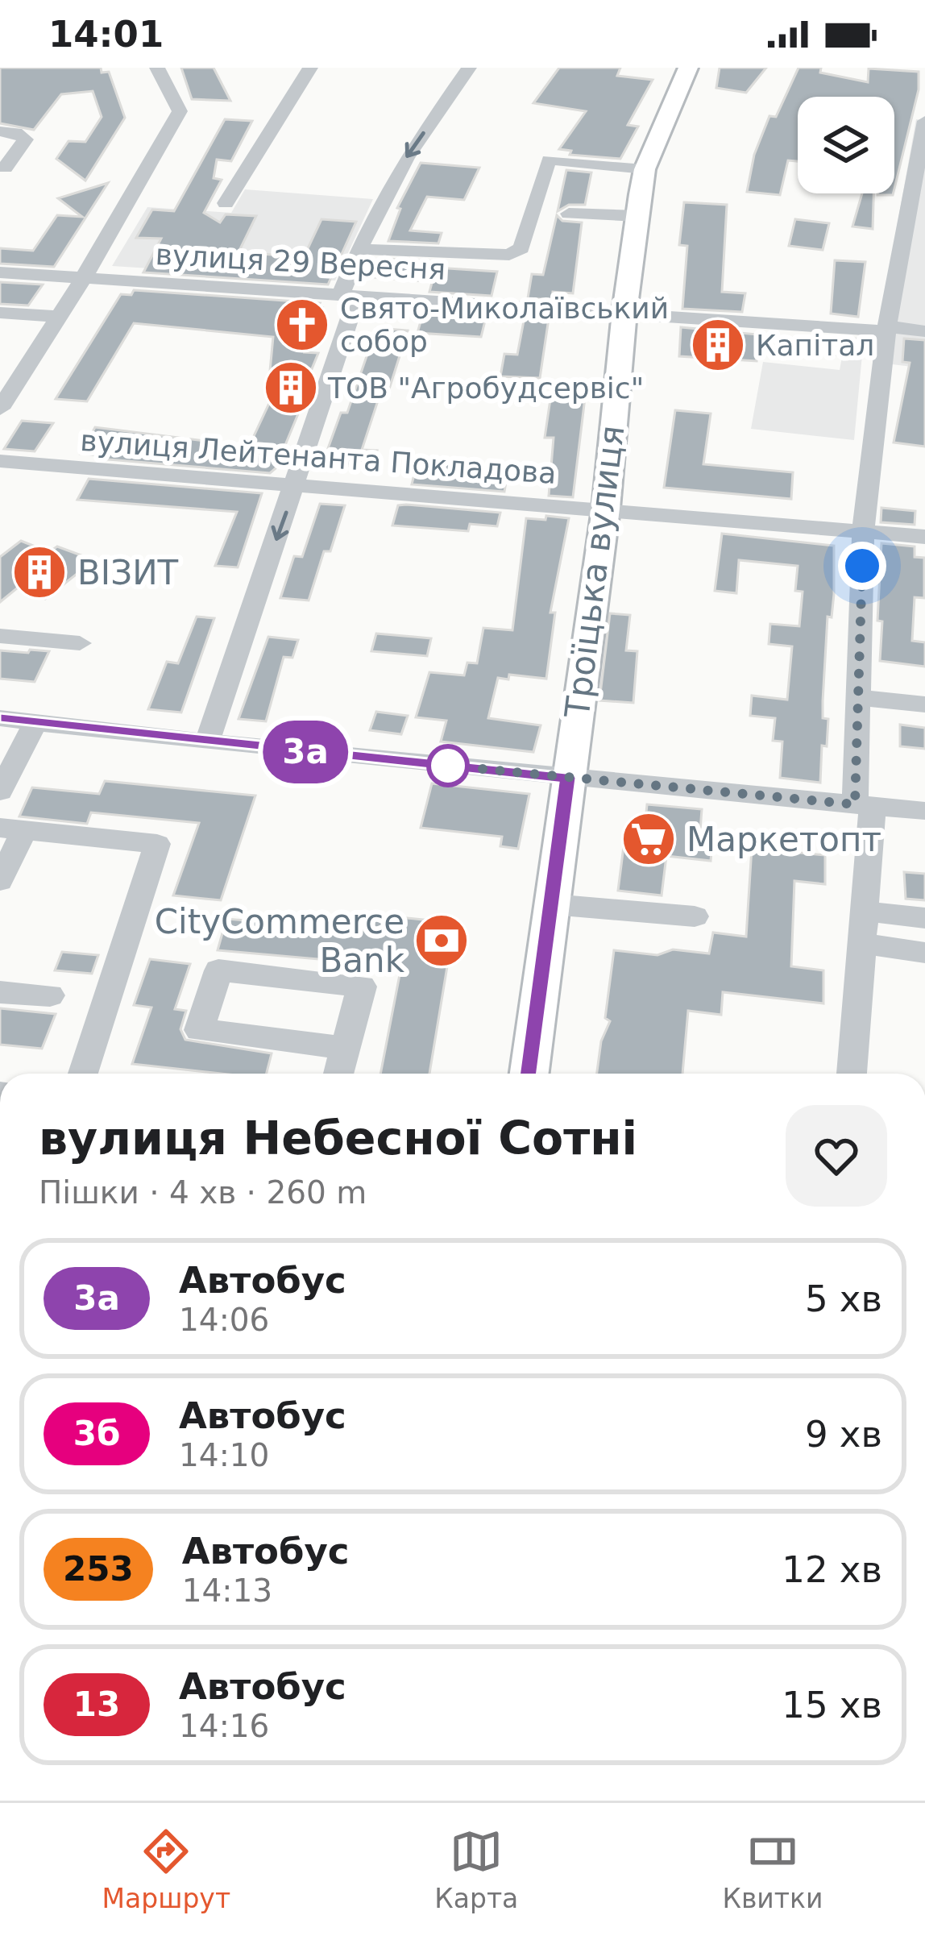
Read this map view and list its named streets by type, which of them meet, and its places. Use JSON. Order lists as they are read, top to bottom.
{
  "streets": {
    "main road": ["Троїцька вулиця"],
    "street": ["вулиця 29 Вересня", "вулиця Лейтенанта Покладова"]
  },
  "crossings": [
    ["вулиця 29 Вересня", "Троїцька вулиця"],
    ["вулиця Лейтенанта Покладова", "Троїцька вулиця"]
  ],
  "places": {
    "church": ["Свято-Миколаївський собор"],
    "building": ["Капітал", "ТОВ \"Агробудсервіс\"", "ВІЗИТ"],
    "supermarket": ["Маркетопт"],
    "bank": ["CityCommerce Bank"]
  },
  "lines": ["bus line 3а"],
  "page": {
    "status": "14:01",
    "on_map": "3а",
    "heading": ["вулиця Небесної Сотні", "Пішки · 4 хв · 260 m"],
    "list": [
      {
        "mark": "3а",
        "name": "Автобус",
        "note": "14:06",
        "value": "5 хв"
      },
      {
        "mark": "3б",
        "name": "Автобус",
        "note": "14:10",
        "value": "9 хв"
      },
      {
        "mark": "253",
        "name": "Автобус",
        "note": "14:13",
        "value": "12 хв"
      },
      {
        "mark": "13",
        "name": "Автобус",
        "note": "14:16",
        "value": "15 хв"
      }
    ],
    "tabs": ["Маршрут", "Карта", "Квитки"]
  }
}
